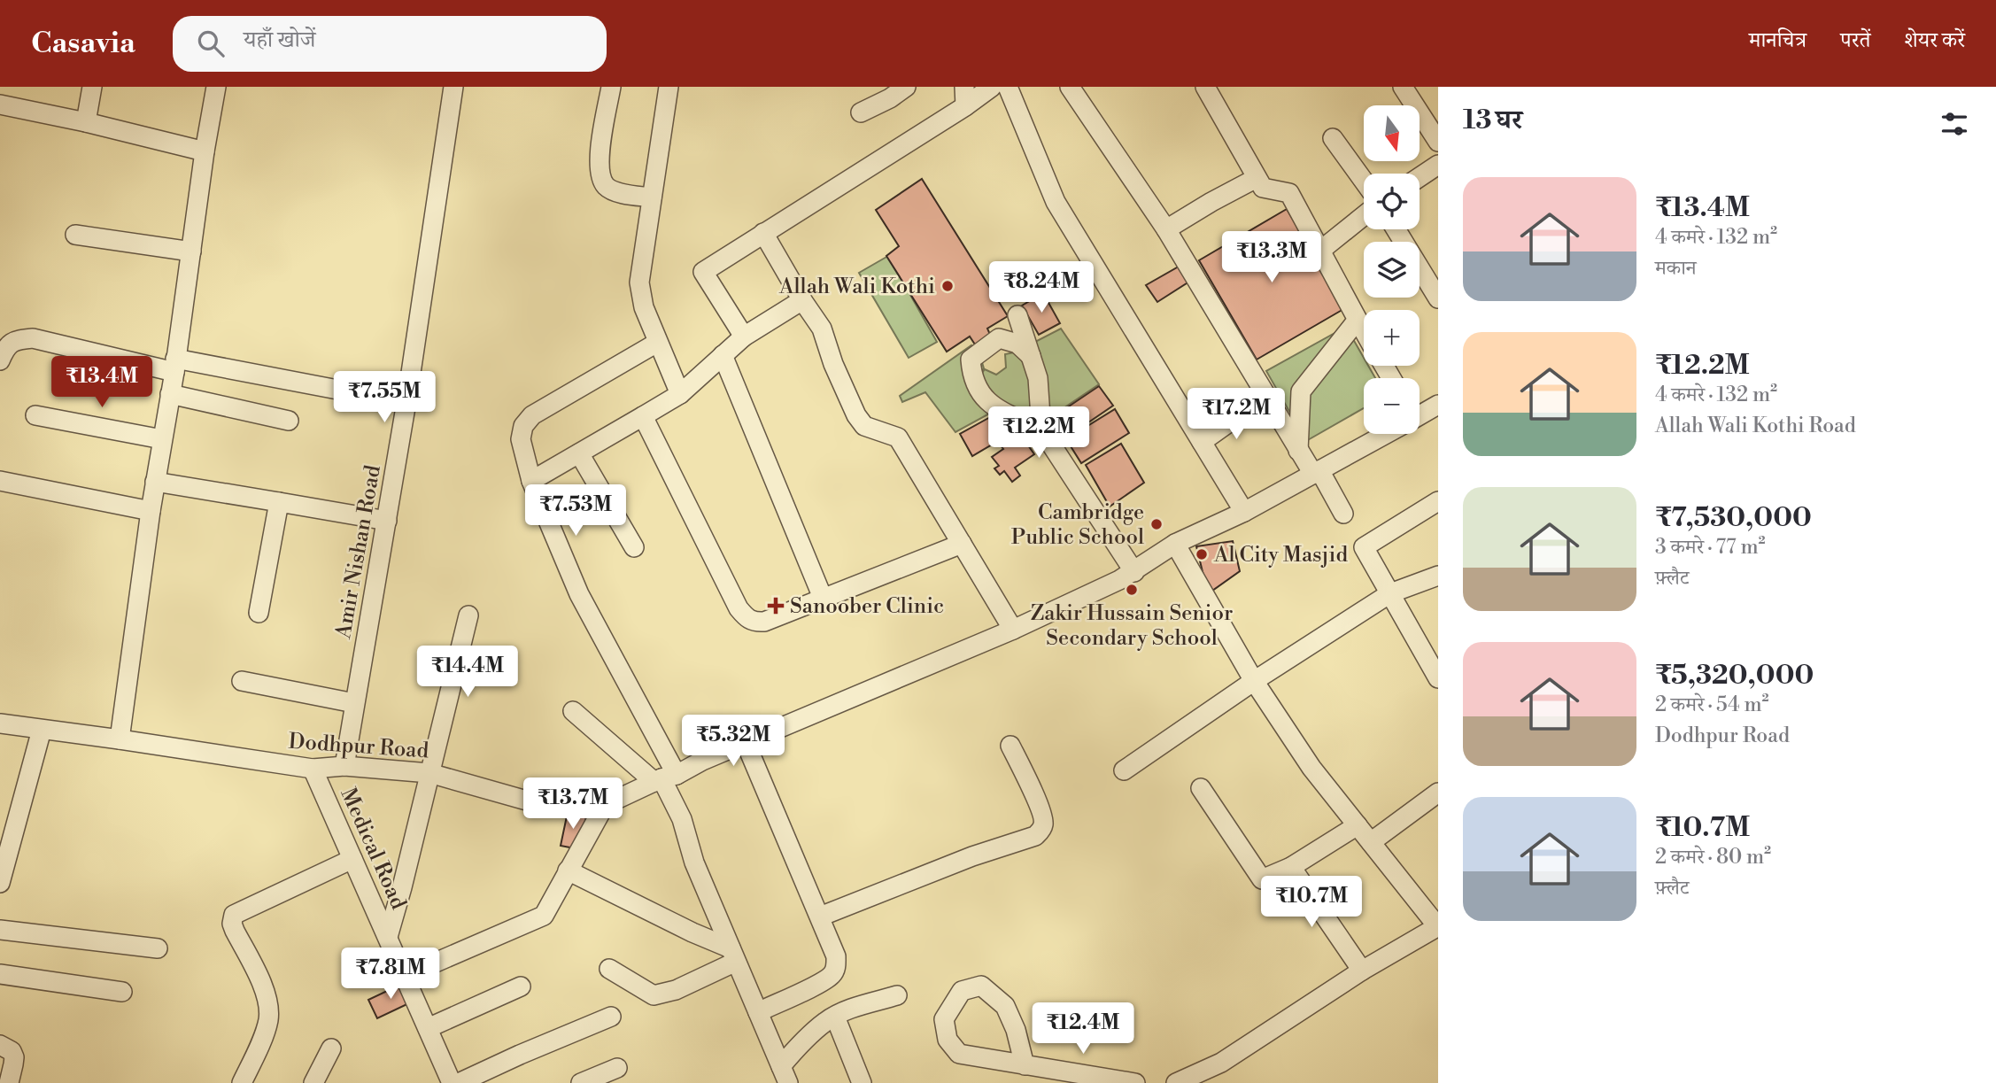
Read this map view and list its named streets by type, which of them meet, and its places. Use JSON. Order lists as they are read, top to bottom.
{
  "streets": {
    "street": ["Amir Nishan Road", "Dodhpur Road", "Medical Road"]
  },
  "crossings": [
    ["Amir Nishan Road", "Dodhpur Road"],
    ["Dodhpur Road", "Medical Road"]
  ],
  "places": {
    "other": [
      "Allah Wali Kothi",
      "Cambridge Public School",
      "Al City Masjid",
      "Zakir Hussain Senior Secondary School"
    ],
    "health": ["Sanoober Clinic"]
  },
  "north": "bottom",
  "page": {
    "header": "Casavia",
    "search": "यहाँ खोजें",
    "nav": ["मानचित्र", "परतें", "शेयर करें"],
    "heading": "13 घर",
    "map_buttons": ["+", "−"],
    "list": [
      {
        "name": "₹13.4M",
        "note": "4 कमरे · 132 m² · मकान"
      },
      {
        "name": "₹12.2M",
        "note": "4 कमरे · 132 m² · Allah Wali Kothi Road"
      },
      {
        "name": "₹7,530,000",
        "note": "3 कमरे · 77 m² · फ़्लैट"
      },
      {
        "name": "₹5,320,000",
        "note": "2 कमरे · 54 m² · Dodhpur Road"
      },
      {
        "name": "₹10.7M",
        "note": "2 कमरे · 80 m² · फ़्लैट"
      }
    ],
    "price": [
      "₹13.3M",
      "₹8.24M",
      "₹13.4M",
      "₹7.55M",
      "₹17.2M",
      "₹12.2M",
      "₹7.53M",
      "₹14.4M",
      "₹5.32M",
      "₹13.7M",
      "₹10.7M",
      "₹7.81M",
      "₹12.4M"
    ]
  }
}
